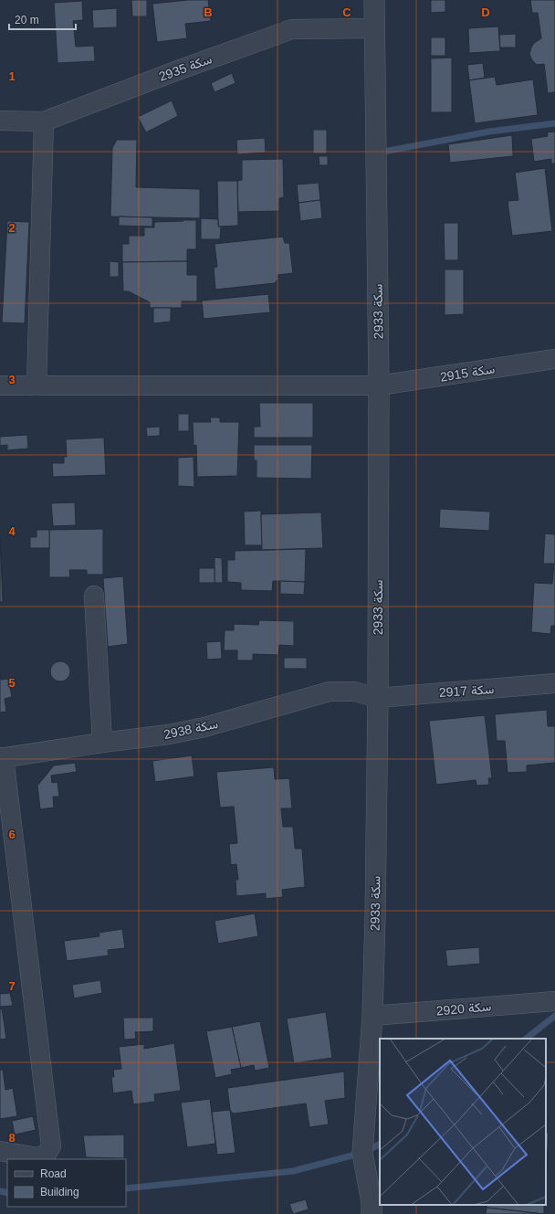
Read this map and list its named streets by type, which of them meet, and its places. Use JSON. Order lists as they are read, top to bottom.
{
  "streets": {
    "street": [
      "سكة 2935",
      "سكة 2933",
      "سكة 2915",
      "سكة 2917",
      "سكة 2938",
      "سكة 2920"
    ]
  },
  "crossings": [
    ["سكة 2935", "سكة 2933"],
    ["سكة 2933", "سكة 2915"],
    ["سكة 2933", "سكة 2917"],
    ["سكة 2933", "سكة 2938"],
    ["سكة 2933", "سكة 2920"],
    ["سكة 2917", "سكة 2938"]
  ],
  "legend": ["Road", "Building"],
  "scale_bar": "20 m",
  "grid": {
    "columns": ["B", "C", "D"],
    "rows": [
      "1",
      "2",
      "3",
      "4",
      "5",
      "6",
      "7",
      "8"
    ]
  }
}
